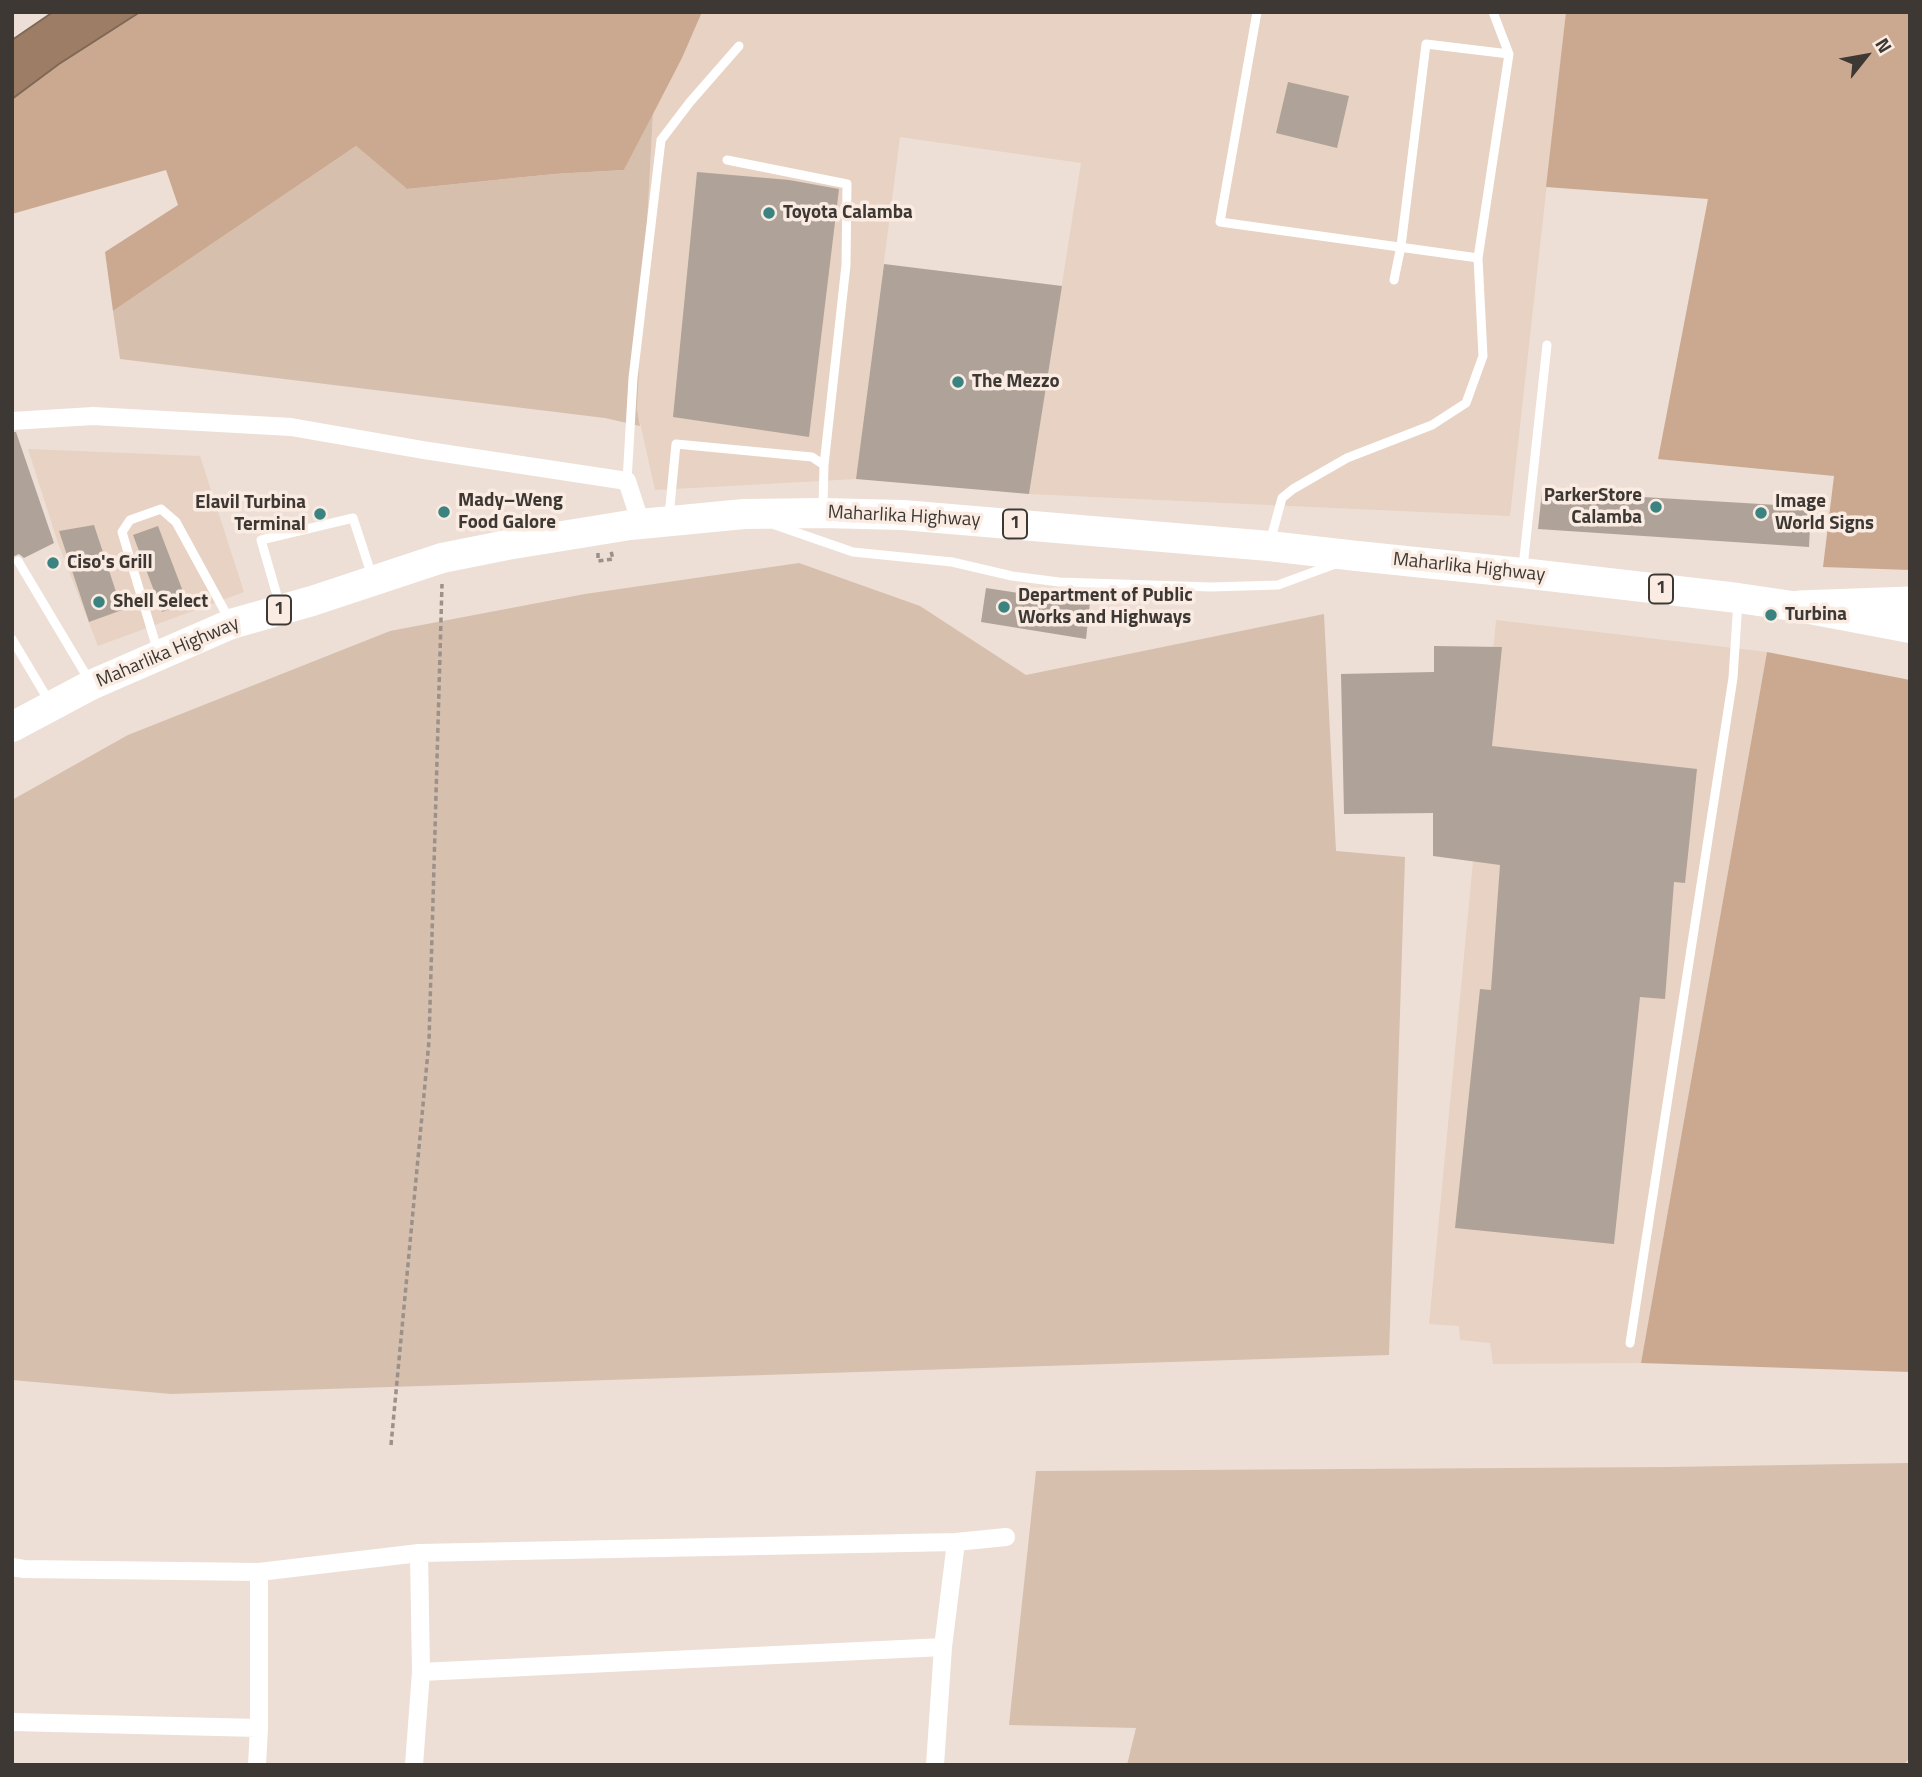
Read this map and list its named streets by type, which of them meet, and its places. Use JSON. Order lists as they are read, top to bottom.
{
  "streets": {
    "highway": ["Maharlika Highway", "1"]
  },
  "places": [
    "Toyota Calamba",
    "The Mezzo",
    "ParkerStore Calamba",
    "Mady–Weng Food Galore",
    "Image World Signs",
    "Elavil Turbina Terminal",
    "Ciso's Grill",
    "Shell Select",
    "Department of Public Works and Highways",
    "Turbina"
  ],
  "north": "top right"
}
